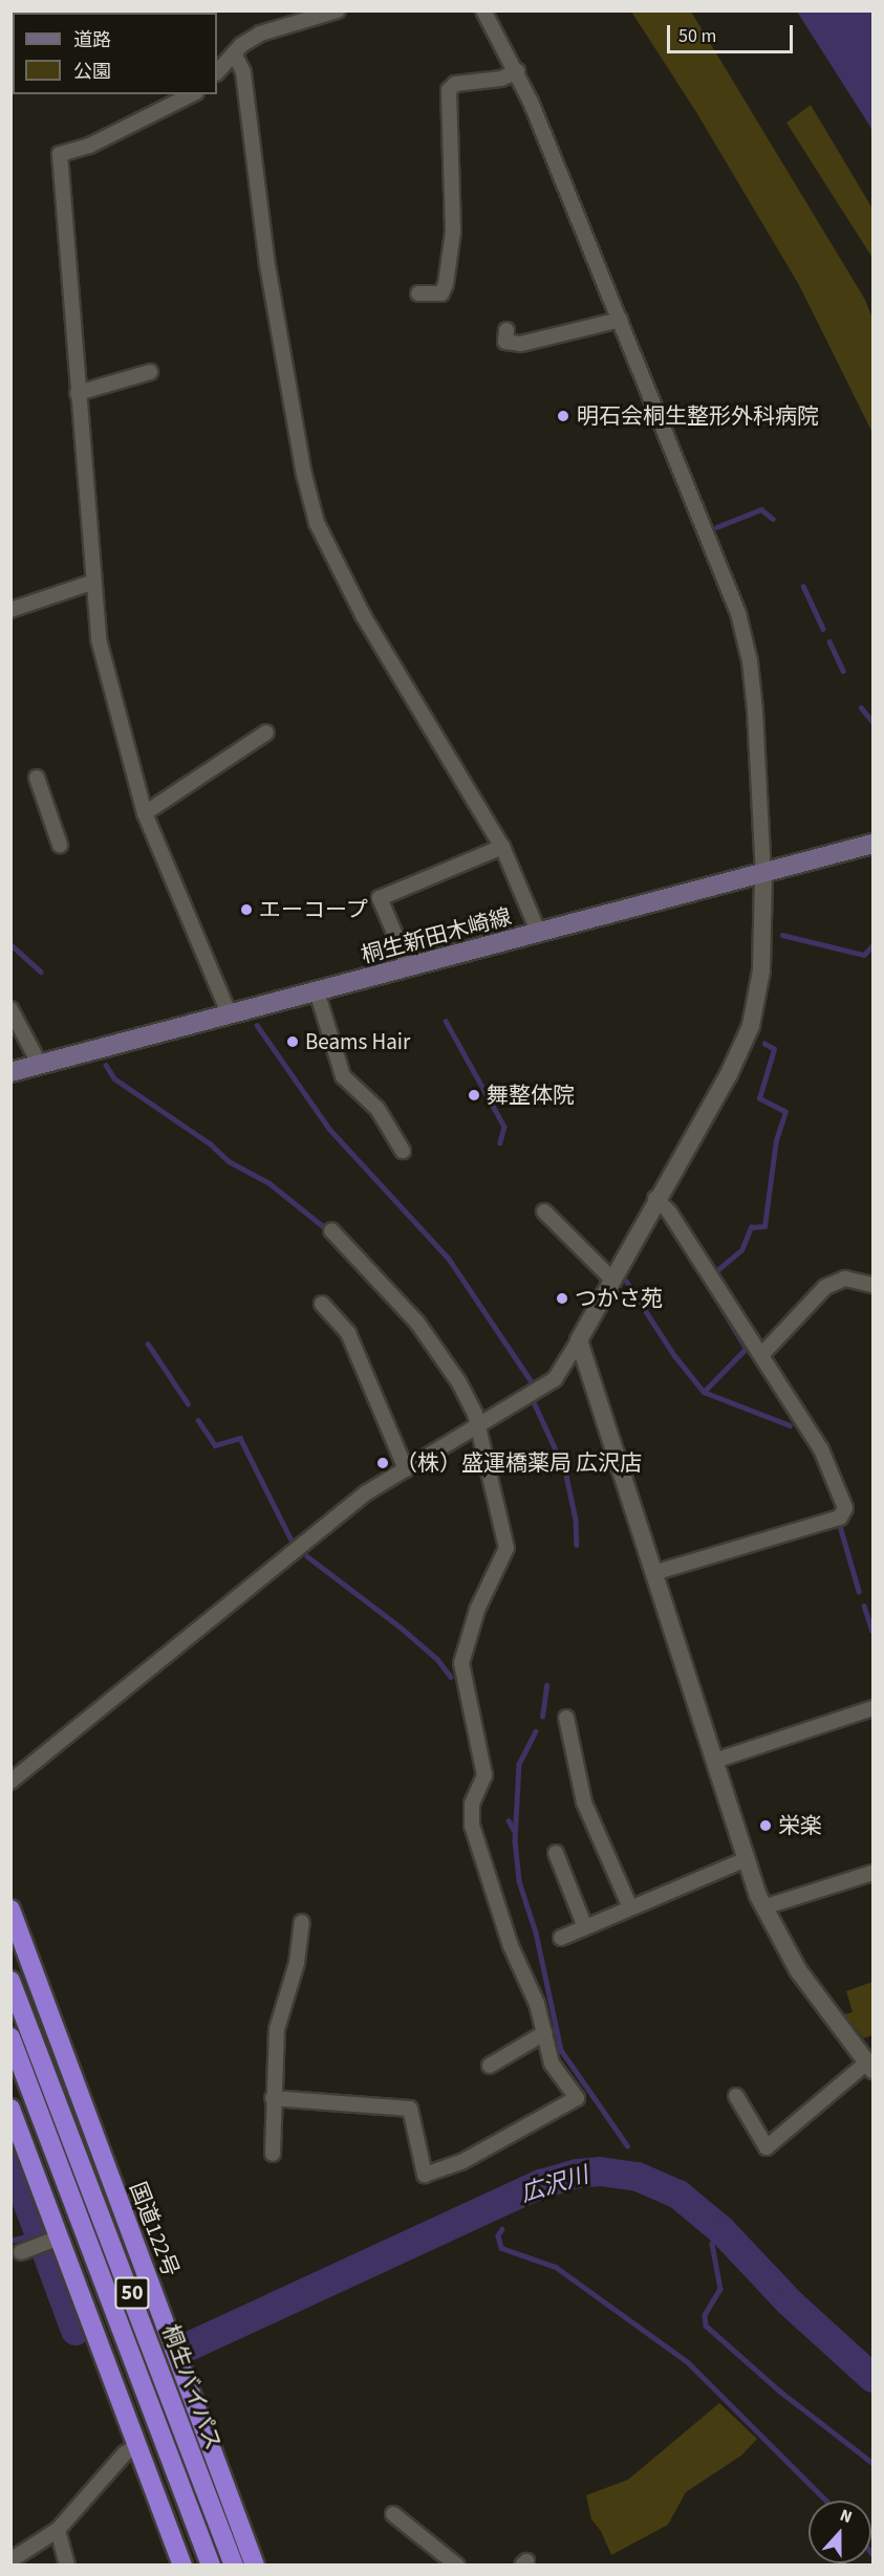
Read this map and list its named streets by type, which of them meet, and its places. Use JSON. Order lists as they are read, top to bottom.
{
  "streets": {
    "highway": ["国道122号", "50", "桐生バイパス"],
    "main road": ["桐生新田木崎線"]
  },
  "water": ["広沢川"],
  "places": [
    "明石会桐生整形外科病院",
    "エーコープ",
    "Beams Hair",
    "舞整体院",
    "つかさ苑",
    "（株）盛運橋薬局 広沢店",
    "栄楽"
  ],
  "legend": ["道路", "公園"],
  "scale_bar": "50 m",
  "north": "top"
}
